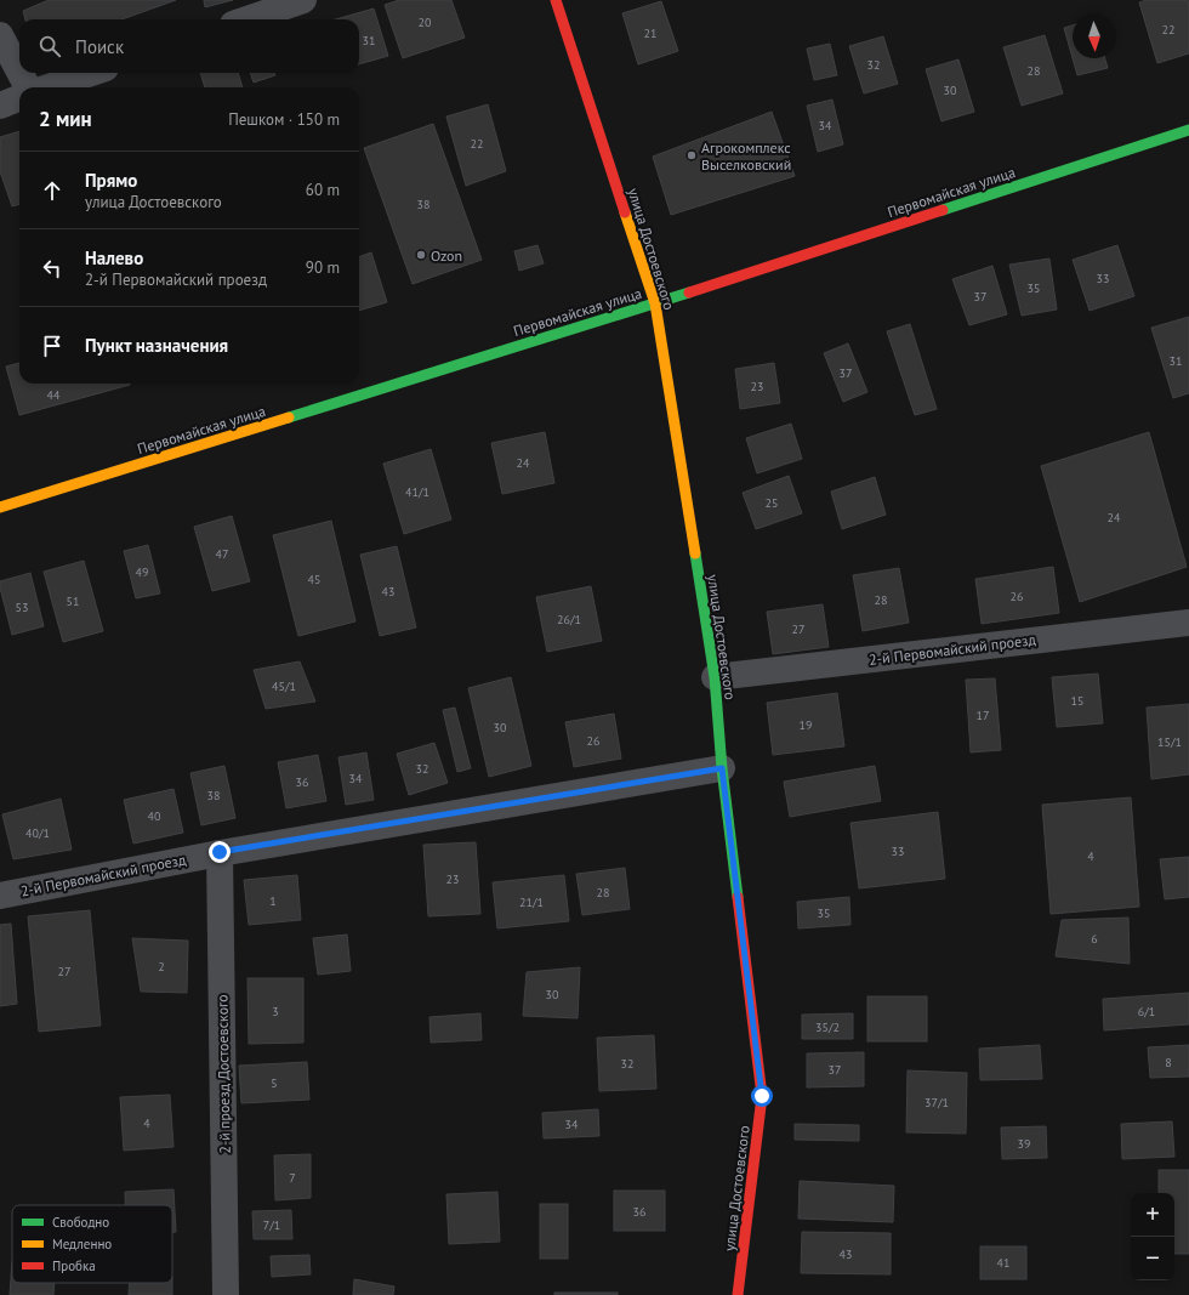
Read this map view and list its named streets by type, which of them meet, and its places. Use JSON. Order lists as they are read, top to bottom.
{
  "streets": {
    "street": [
      "Первомайская улица",
      "улица Достоевского",
      "2-й Первомайский проезд",
      "2-й проезд Достоевского"
    ]
  },
  "crossings": [
    ["Первомайская улица", "улица Достоевского"],
    ["улица Достоевского", "2-й Первомайский проезд"],
    ["2-й Первомайский проезд", "2-й проезд Достоевского"]
  ],
  "places": ["Агрокомплекс Выселковский", "Ozon"],
  "house_numbers": [
    "20",
    "22",
    "21",
    "31",
    "32",
    "28",
    "30",
    "34",
    "22",
    "38",
    "33",
    "35",
    "37",
    "31",
    "37",
    "23",
    "44",
    "24",
    "41/1",
    "25",
    "24",
    "47",
    "49",
    "45",
    "43",
    "26",
    "28",
    "51",
    "53",
    "26/1",
    "27",
    "45/1",
    "15",
    "17",
    "19",
    "30",
    "26",
    "15/1",
    "32",
    "34",
    "36",
    "38",
    "40",
    "40/1",
    "33",
    "4",
    "23",
    "28",
    "1",
    "21/1",
    "35",
    "6",
    "2",
    "27",
    "30",
    "3",
    "6/1",
    "35/2",
    "8",
    "32",
    "37",
    "5",
    "37/1",
    "4",
    "34",
    "39",
    "7",
    "36",
    "7/1",
    "43",
    "41"
  ],
  "legend": ["Свободно", "Медленно", "Пробка"],
  "north": "bottom",
  "page": {
    "search": "Поиск",
    "heading": ["2 мин", "Пешком · 150 m"],
    "list": [
      ["Прямо", "улица Достоевского", "60 m"],
      ["Налево", "2-й Первомайский проезд", "90 m"],
      "Пункт назначения"
    ],
    "map_buttons": ["+", "−"]
  }
}
